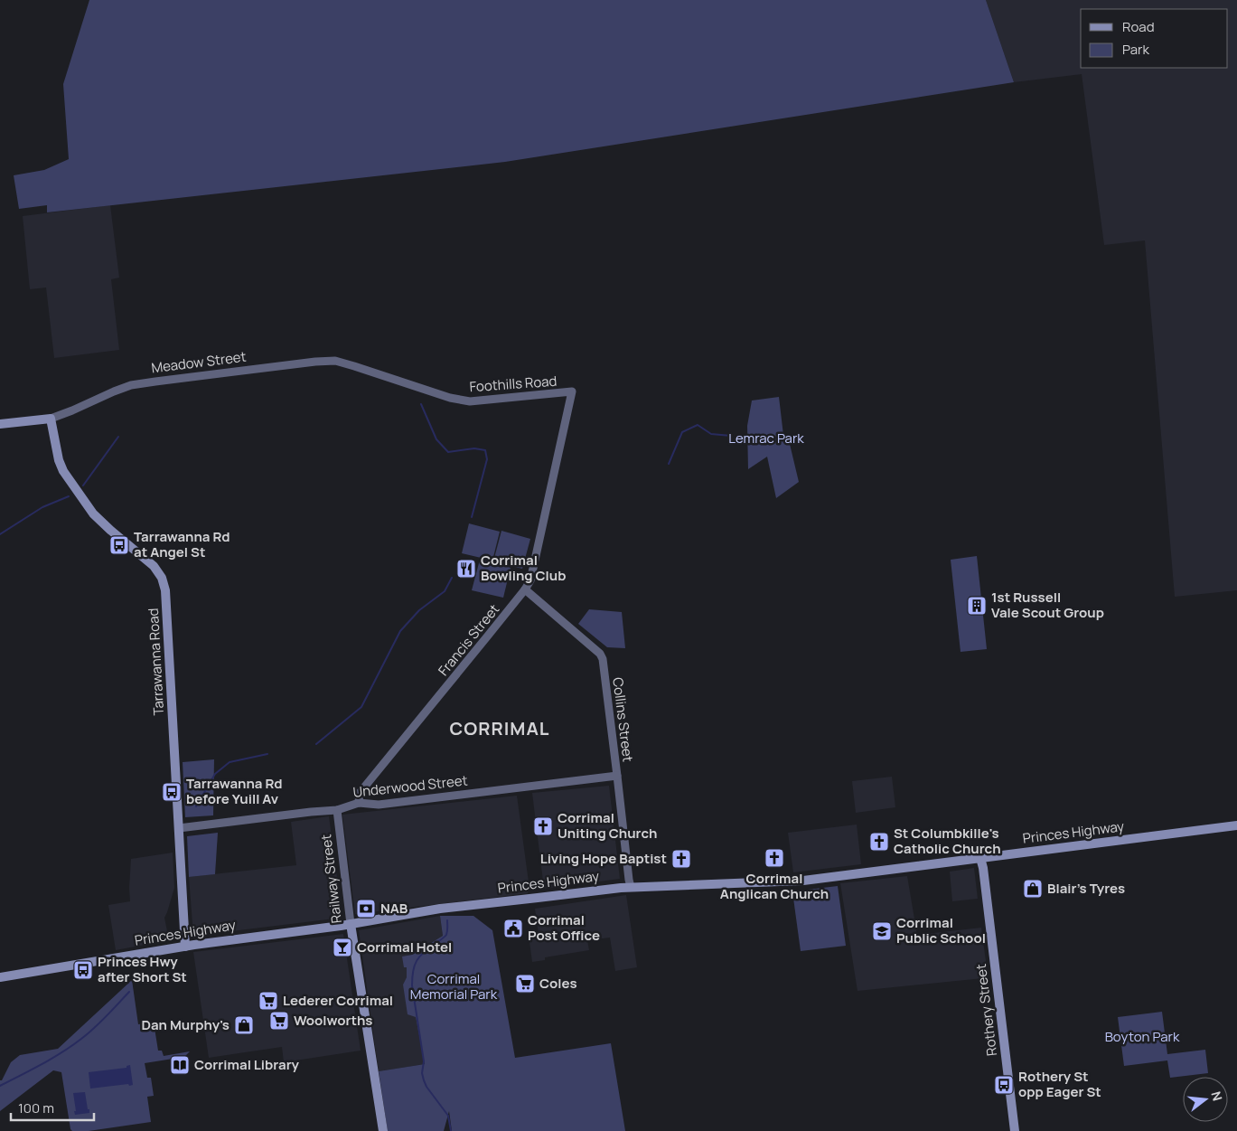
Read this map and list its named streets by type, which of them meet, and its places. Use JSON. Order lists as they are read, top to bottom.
{
  "streets": {
    "main road": [
      "Meadow Street",
      "Tarrawanna Road",
      "Princes Highway",
      "Railway Street",
      "Rothery Street"
    ],
    "street": [
      "Foothills Road",
      "Francis Street",
      "Collins Street",
      "Underwood Street"
    ]
  },
  "crossings": [
    ["Meadow Street", "Foothills Road"],
    ["Meadow Street", "Tarrawanna Road"],
    ["Foothills Road", "Francis Street"],
    ["Francis Street", "Collins Street"],
    ["Francis Street", "Underwood Street"],
    ["Tarrawanna Road", "Underwood Street"],
    ["Tarrawanna Road", "Princes Highway"],
    ["Collins Street", "Underwood Street"],
    ["Collins Street", "Princes Highway"],
    ["Underwood Street", "Railway Street"],
    ["Princes Highway", "Railway Street"],
    ["Princes Highway", "Rothery Street"]
  ],
  "districts": ["CORRIMAL"],
  "parks": ["Lemrac Park", "Corrimal Memorial Park", "Boyton Park"],
  "places": {
    "bus stop": [
      "Tarrawanna Rd at Angel St",
      "Tarrawanna Rd before Yuill Av",
      "Princes Hwy after Short St",
      "Rothery St opp Eager St"
    ],
    "restaurant": ["Corrimal Bowling Club"],
    "building": ["1st Russell Vale Scout Group"],
    "church": [
      "Corrimal Uniting Church",
      "St Columbkille's Catholic Church",
      "Corrimal Anglican Church",
      "Living Hope Baptist"
    ],
    "shop": ["Blair's Tyres", "Dan Murphy's"],
    "bank": ["NAB"],
    "public building": ["Corrimal Post Office"],
    "school or university": ["Corrimal Public School"],
    "bar": ["Corrimal Hotel"],
    "supermarket": ["Coles", "Lederer Corrimal", "Woolworths"],
    "library": ["Corrimal Library"]
  },
  "legend": ["Road", "Park"],
  "scale_bar": "100 m",
  "north": "right"
}
